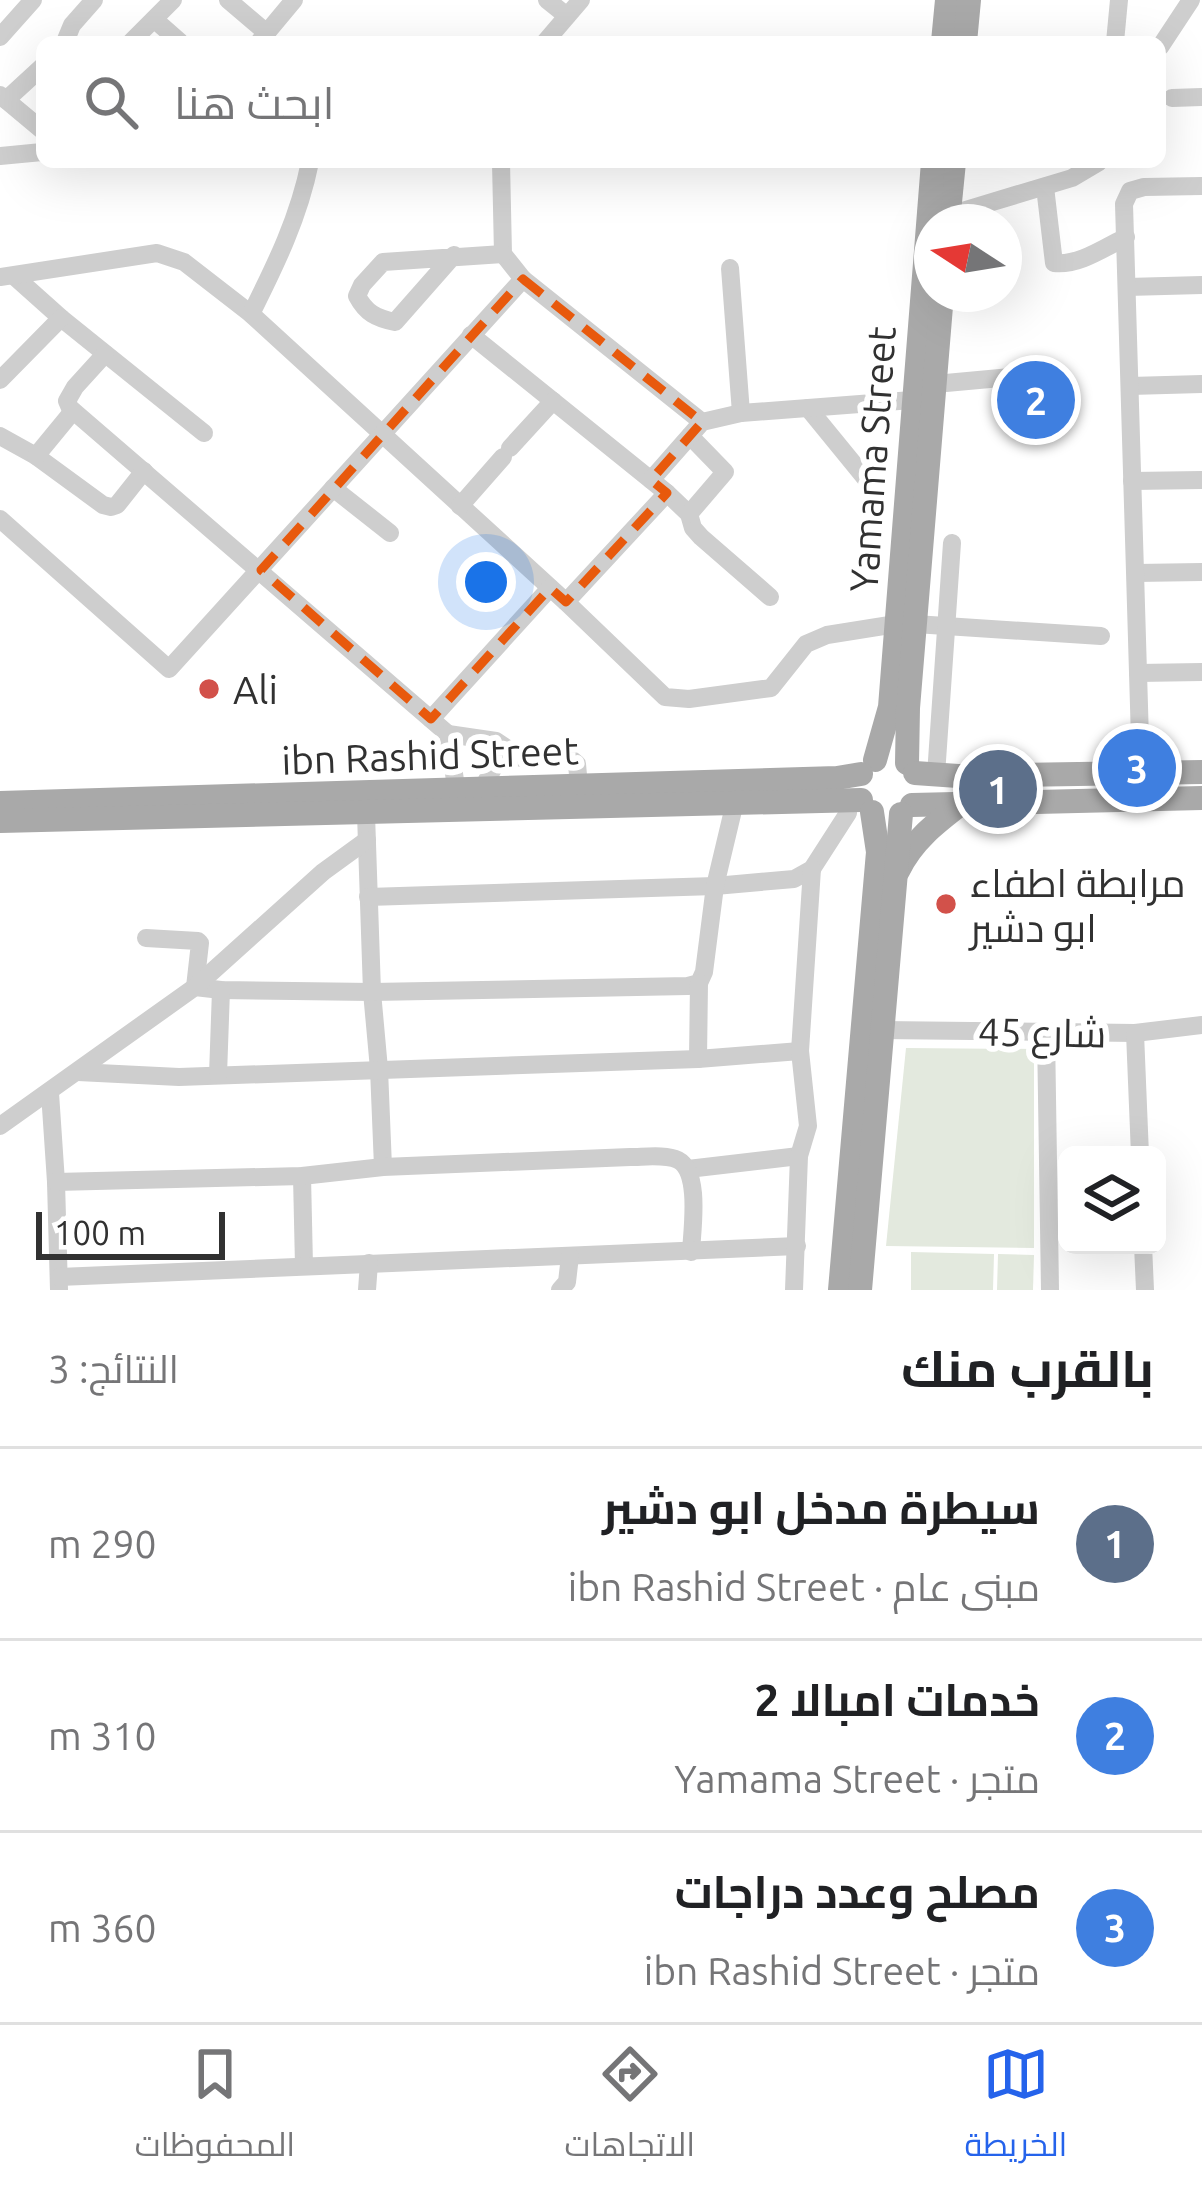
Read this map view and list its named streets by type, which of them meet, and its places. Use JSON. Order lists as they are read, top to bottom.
{
  "streets": {
    "main road": ["Yamama Street", "ibn Rashid Street"],
    "street": ["شارع 45"]
  },
  "crossings": [
    ["Yamama Street", "ibn Rashid Street"]
  ],
  "places": ["Ali", "مرابطة اطفاء ابو دشير"],
  "scale_bar": "100 m",
  "north": "left",
  "page": {
    "search": "ابحث هنا",
    "pins": ["2", "3", "1"],
    "scale": "100 m",
    "heading": ["بالقرب منك", "النتائج: 3"],
    "list": [
      {
        "mark": "1",
        "name": "سيطرة مدخل ابو دشير",
        "note": "مبنى عام · ibn Rashid Street",
        "value": "290 m"
      },
      {
        "mark": "2",
        "name": "خدمات امبالا 2",
        "note": "متجر · Yamama Street",
        "value": "310 m"
      },
      {
        "mark": "3",
        "name": "مصلح وعدد دراجات",
        "note": "متجر · ibn Rashid Street",
        "value": "360 m"
      }
    ],
    "nav": ["الخريطة", "الاتجاهات", "المحفوظات"]
  }
}
